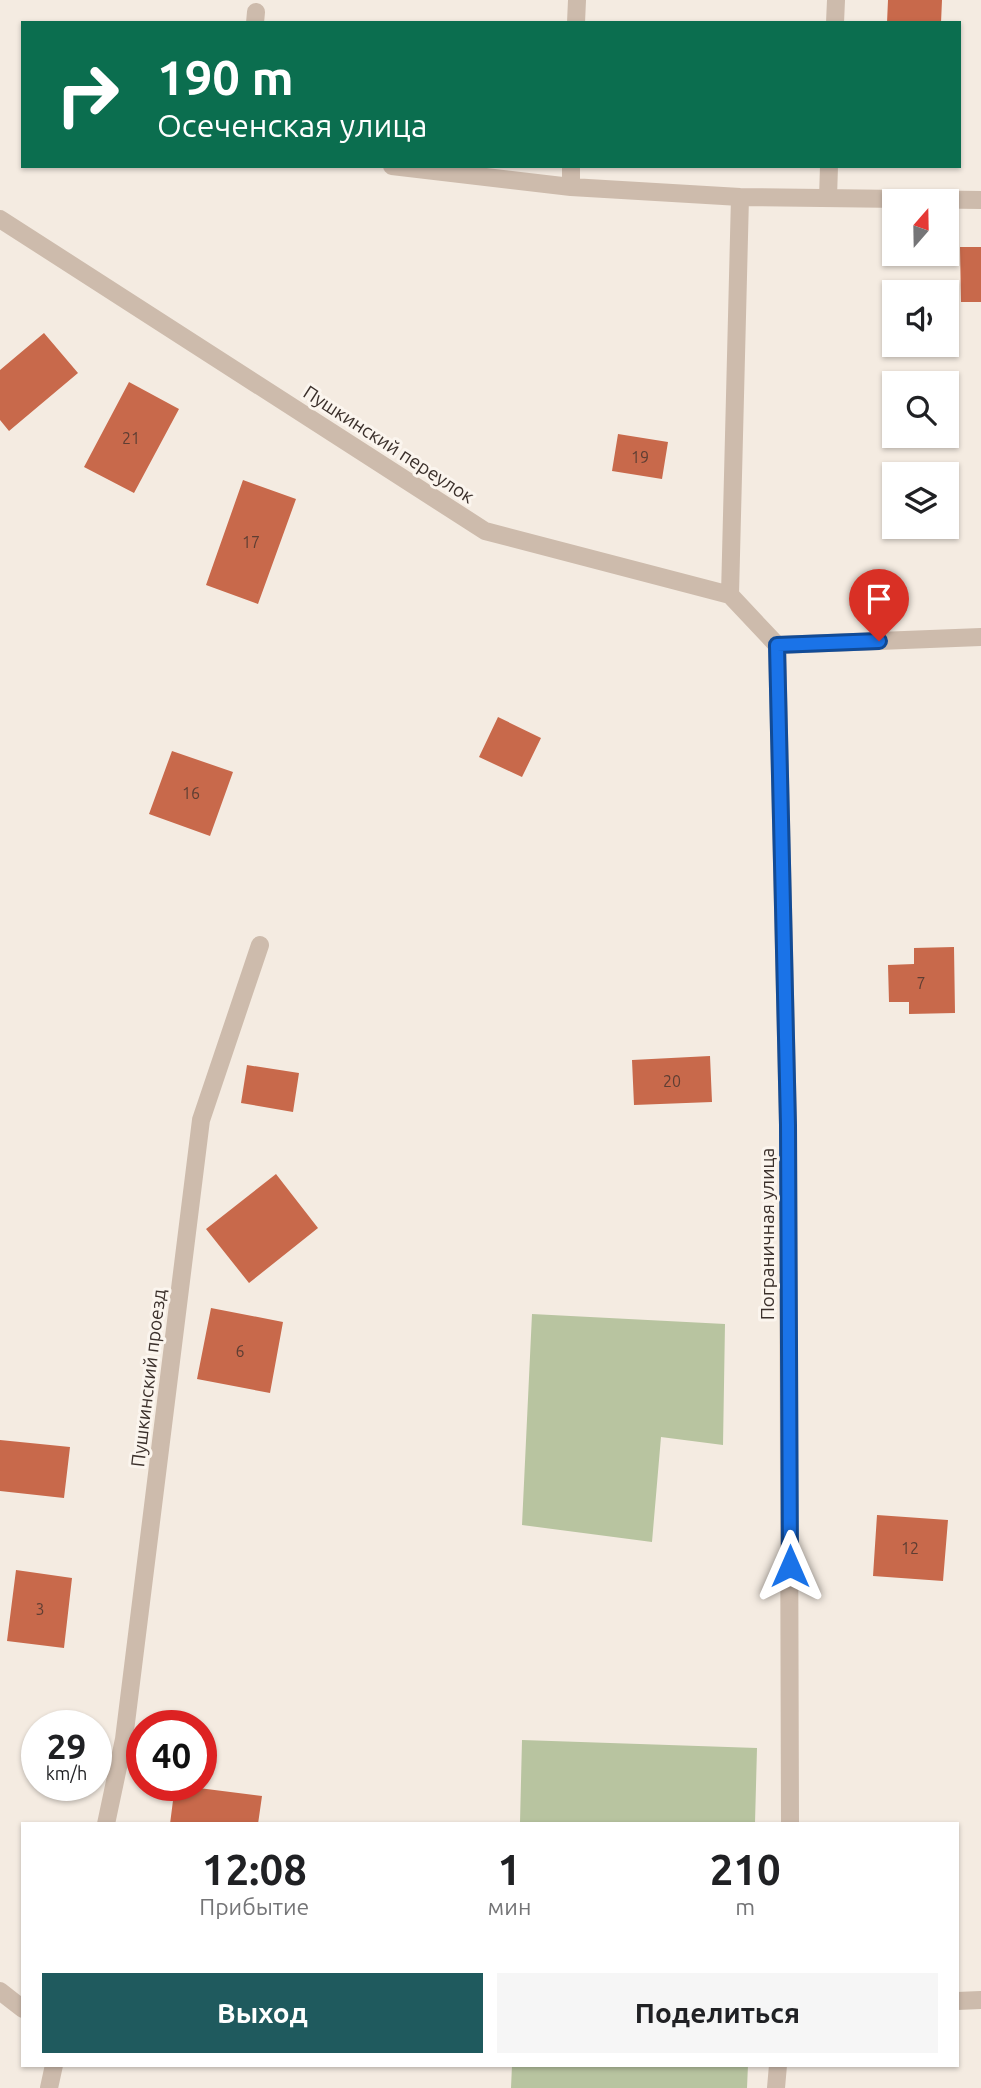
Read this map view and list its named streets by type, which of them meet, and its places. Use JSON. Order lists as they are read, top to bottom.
{
  "streets": {
    "street": ["Пушкинский переулок", "Пограничная улица", "Пушкинский проезд"]
  },
  "house_numbers": [
    "21",
    "19",
    "17",
    "16",
    "7",
    "20",
    "6",
    "12",
    "3"
  ],
  "north": "top",
  "page": {
    "turn": ["190 m", "Осеченская улица"],
    "speed": "29 km/h",
    "limit": "40",
    "eta": [
      "12:08",
      "Прибытие",
      "1",
      "мин",
      "210",
      "m"
    ],
    "buttons": ["Выход", "Поделиться"]
  }
}
